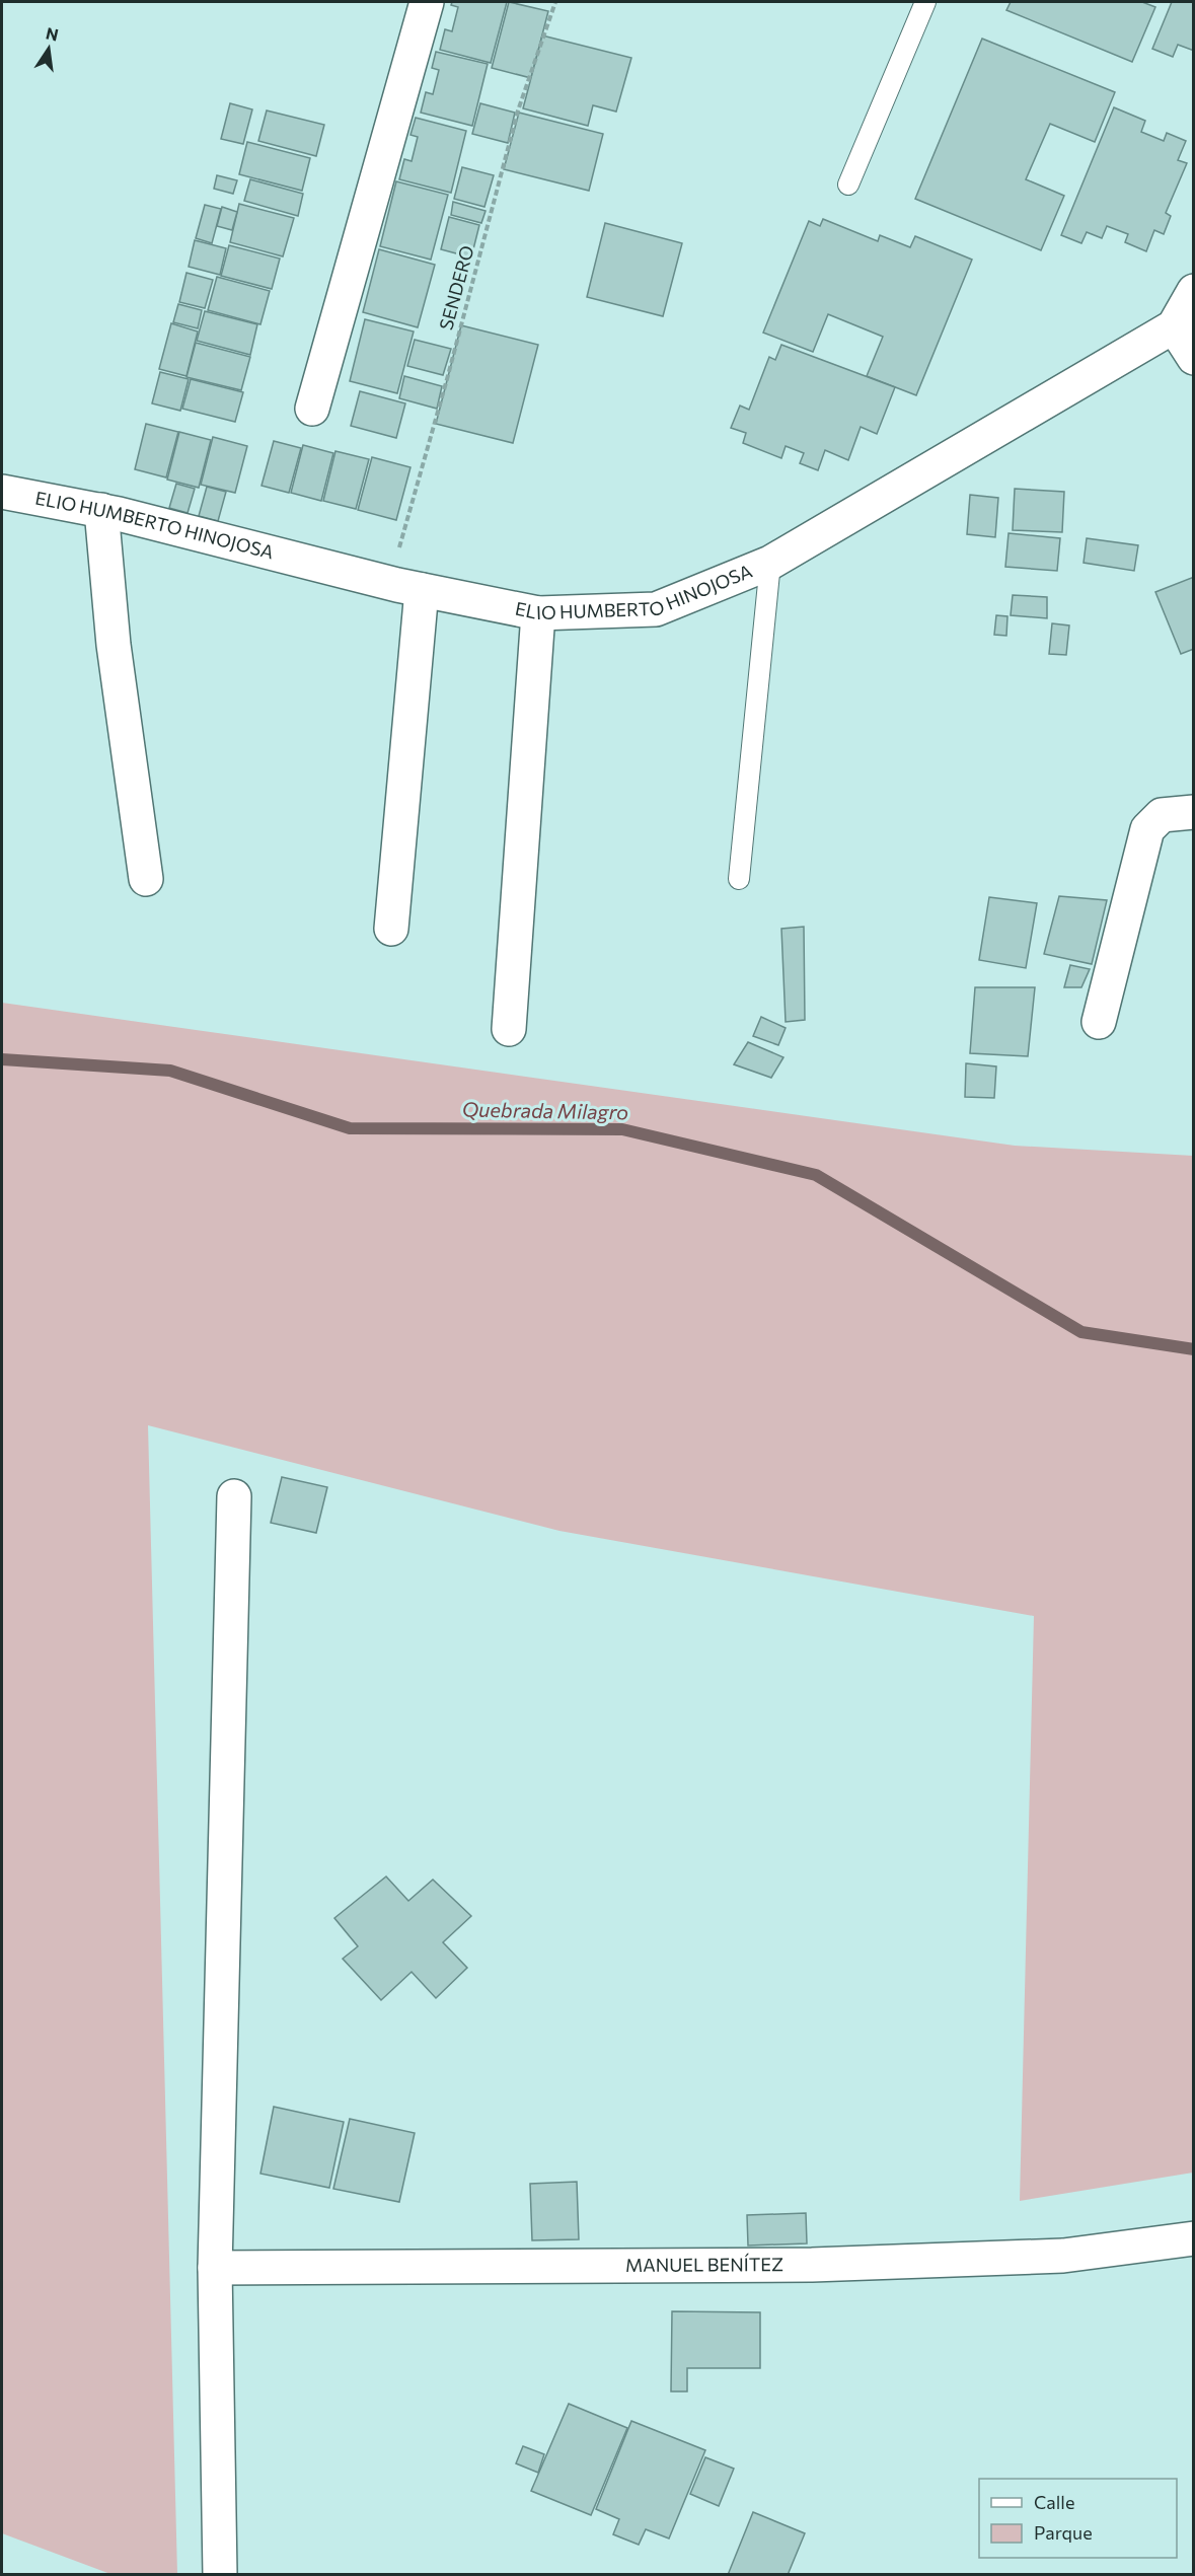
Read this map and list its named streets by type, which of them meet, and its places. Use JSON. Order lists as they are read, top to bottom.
{
  "streets": {
    "street": ["ELIO HUMBERTO HINOJOSA", "MANUEL BENÍTEZ"],
    "path": ["SENDERO"]
  },
  "crossings": [
    ["SENDERO", "ELIO HUMBERTO HINOJOSA"]
  ],
  "water": ["Quebrada Milagro"],
  "legend": ["Calle", "Parque"],
  "north": "top"
}
